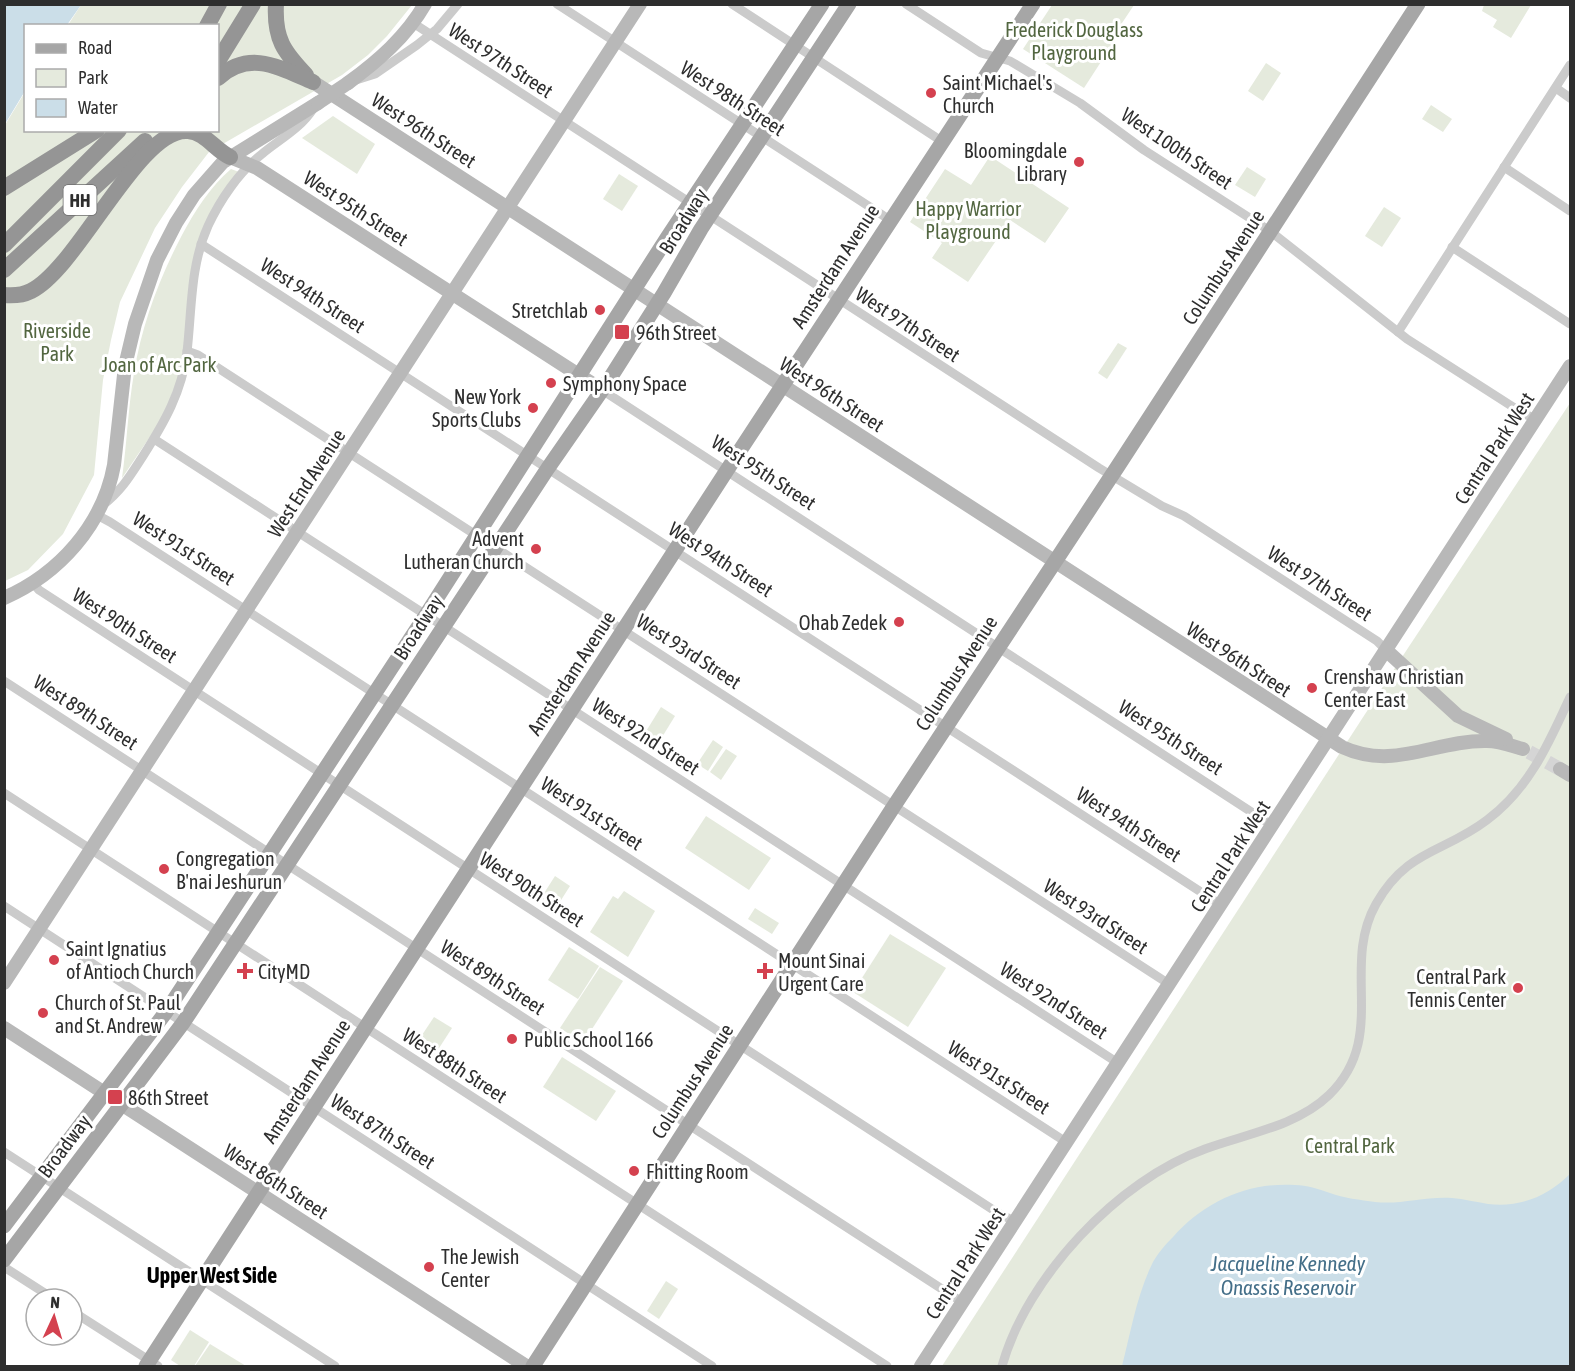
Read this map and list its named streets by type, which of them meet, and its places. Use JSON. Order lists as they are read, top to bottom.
{
  "streets": {
    "highway": ["HH"],
    "main road": [
      "West 96th Street",
      "West 95th Street",
      "Broadway",
      "Amsterdam Avenue",
      "Columbus Avenue",
      "Central Park West",
      "West End Avenue",
      "West 86th Street"
    ],
    "street": [
      "West 97th Street",
      "West 98th Street",
      "West 100th Street",
      "West 94th Street",
      "West 91st Street",
      "West 90th Street",
      "West 93rd Street",
      "West 89th Street",
      "West 92nd Street",
      "West 88th Street",
      "West 87th Street"
    ]
  },
  "crossings": [
    ["West 97th Street", "West 96th Street"],
    ["West 97th Street", "Broadway"],
    ["West 97th Street", "Amsterdam Avenue"],
    ["West 97th Street", "Columbus Avenue"],
    ["West 97th Street", "Central Park West"],
    ["West 97th Street", "West End Avenue"],
    ["West 98th Street", "Broadway"],
    ["West 98th Street", "Amsterdam Avenue"],
    ["West 98th Street", "West End Avenue"],
    ["West 96th Street", "Broadway"],
    ["West 96th Street", "Amsterdam Avenue"],
    ["West 96th Street", "Columbus Avenue"],
    ["West 96th Street", "Central Park West"],
    ["West 96th Street", "West End Avenue"],
    ["West 100th Street", "Amsterdam Avenue"],
    ["West 100th Street", "Columbus Avenue"],
    ["West 100th Street", "Central Park West"],
    ["West 95th Street", "Broadway"],
    ["West 95th Street", "Amsterdam Avenue"],
    ["West 95th Street", "Columbus Avenue"],
    ["West 95th Street", "Central Park West"],
    ["West 95th Street", "West End Avenue"],
    ["Broadway", "West 94th Street"],
    ["Broadway", "West 91st Street"],
    ["Broadway", "West 90th Street"],
    ["Broadway", "West 93rd Street"],
    ["Broadway", "West 89th Street"],
    ["Broadway", "West 92nd Street"],
    ["Broadway", "West 88th Street"],
    ["Broadway", "West 87th Street"],
    ["Broadway", "West 86th Street"],
    ["Amsterdam Avenue", "West 94th Street"],
    ["Amsterdam Avenue", "West 91st Street"],
    ["Amsterdam Avenue", "West 90th Street"],
    ["Amsterdam Avenue", "West 93rd Street"],
    ["Amsterdam Avenue", "West 89th Street"],
    ["Amsterdam Avenue", "West 92nd Street"],
    ["Amsterdam Avenue", "West 88th Street"],
    ["Amsterdam Avenue", "West 87th Street"],
    ["Amsterdam Avenue", "West 86th Street"],
    ["Columbus Avenue", "West 94th Street"],
    ["Columbus Avenue", "West 91st Street"],
    ["Columbus Avenue", "West 90th Street"],
    ["Columbus Avenue", "West 93rd Street"],
    ["Columbus Avenue", "West 89th Street"],
    ["Columbus Avenue", "West 92nd Street"],
    ["Columbus Avenue", "West 88th Street"],
    ["Columbus Avenue", "West 87th Street"],
    ["West 94th Street", "Central Park West"],
    ["West 94th Street", "West End Avenue"],
    ["Central Park West", "West 91st Street"],
    ["Central Park West", "West 90th Street"],
    ["Central Park West", "West 93rd Street"],
    ["Central Park West", "West 89th Street"],
    ["Central Park West", "West 92nd Street"],
    ["West End Avenue", "West 91st Street"],
    ["West End Avenue", "West 90th Street"],
    ["West End Avenue", "West 93rd Street"],
    ["West End Avenue", "West 89th Street"],
    ["West End Avenue", "West 92nd Street"],
    ["West End Avenue", "West 88th Street"],
    ["West End Avenue", "West 87th Street"]
  ],
  "districts": ["Upper West Side"],
  "water": ["Jacqueline Kennedy Onassis Reservoir"],
  "parks": [
    "Frederick Douglass Playground",
    "Happy Warrior Playground",
    "Riverside Park",
    "Joan of Arc Park",
    "Central Park"
  ],
  "places": {
    "other": [
      "Saint Michael's Church",
      "Bloomingdale Library",
      "Stretchlab",
      "Symphony Space",
      "New York Sports Clubs",
      "Advent Lutheran Church",
      "Ohab Zedek",
      "Crenshaw Christian Center East",
      "Congregation B'nai Jeshurun",
      "Saint Ignatius of Antioch Church",
      "Central Park Tennis Center",
      "Church of St. Paul and St. Andrew",
      "Public School 166",
      "Fhitting Room",
      "The Jewish Center"
    ],
    "transit": ["96th Street", "86th Street"],
    "health": ["CityMD", "Mount Sinai Urgent Care"]
  },
  "legend": ["Road", "Park", "Water"],
  "north": "top"
}
